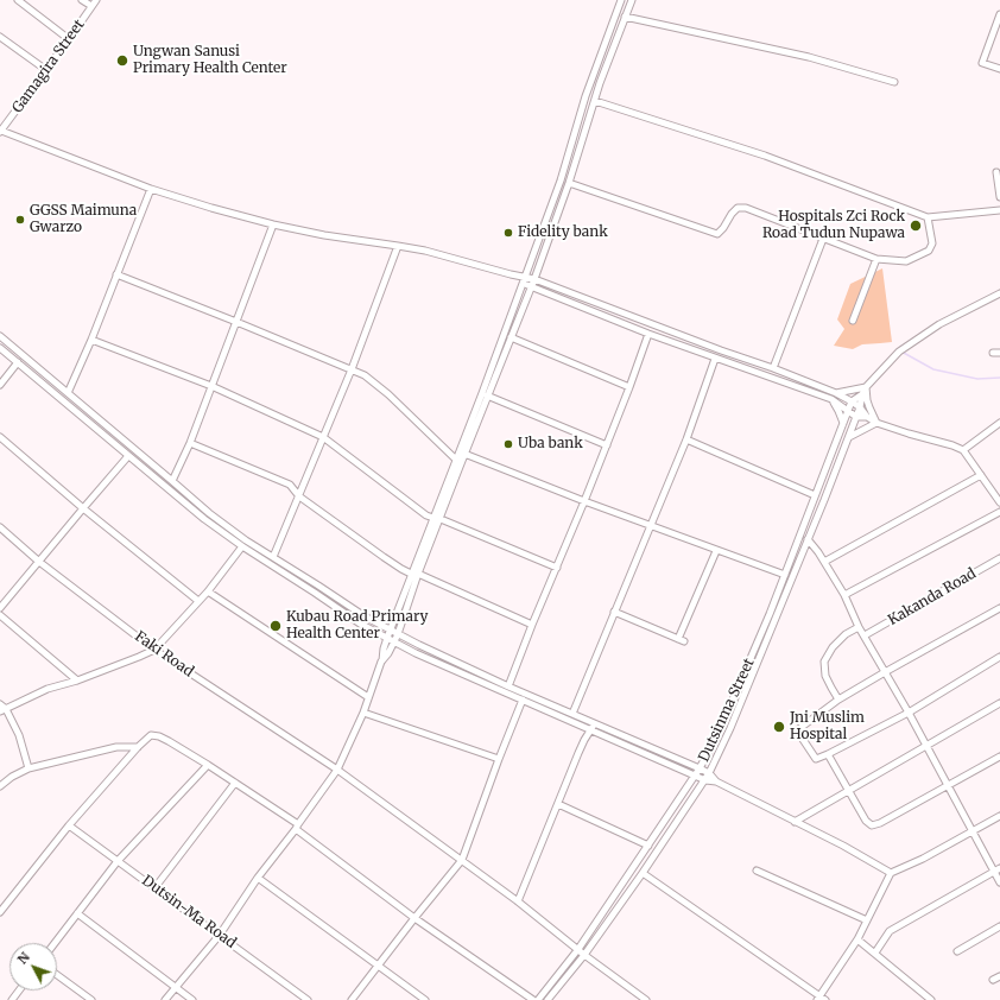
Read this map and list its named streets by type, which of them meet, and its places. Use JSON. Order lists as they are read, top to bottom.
{
  "streets": {
    "street": [
      "Gamagira Street",
      "Kakanda Road",
      "Faki Road",
      "Dutsinma Street",
      "Dutsin-Ma Road"
    ]
  },
  "crossings": [
    ["Faki Road", "Dutsinma Street"]
  ],
  "places": [
    "Ungwan Sanusi Primary Health Center",
    "GGSS Maimuna Gwarzo",
    "Hospitals Zci Rock Road Tudun Nupawa",
    "Fidelity bank",
    "Uba bank",
    "Kubau Road Primary Health Center",
    "Jni Muslim Hospital"
  ],
  "north": "top left"
}
